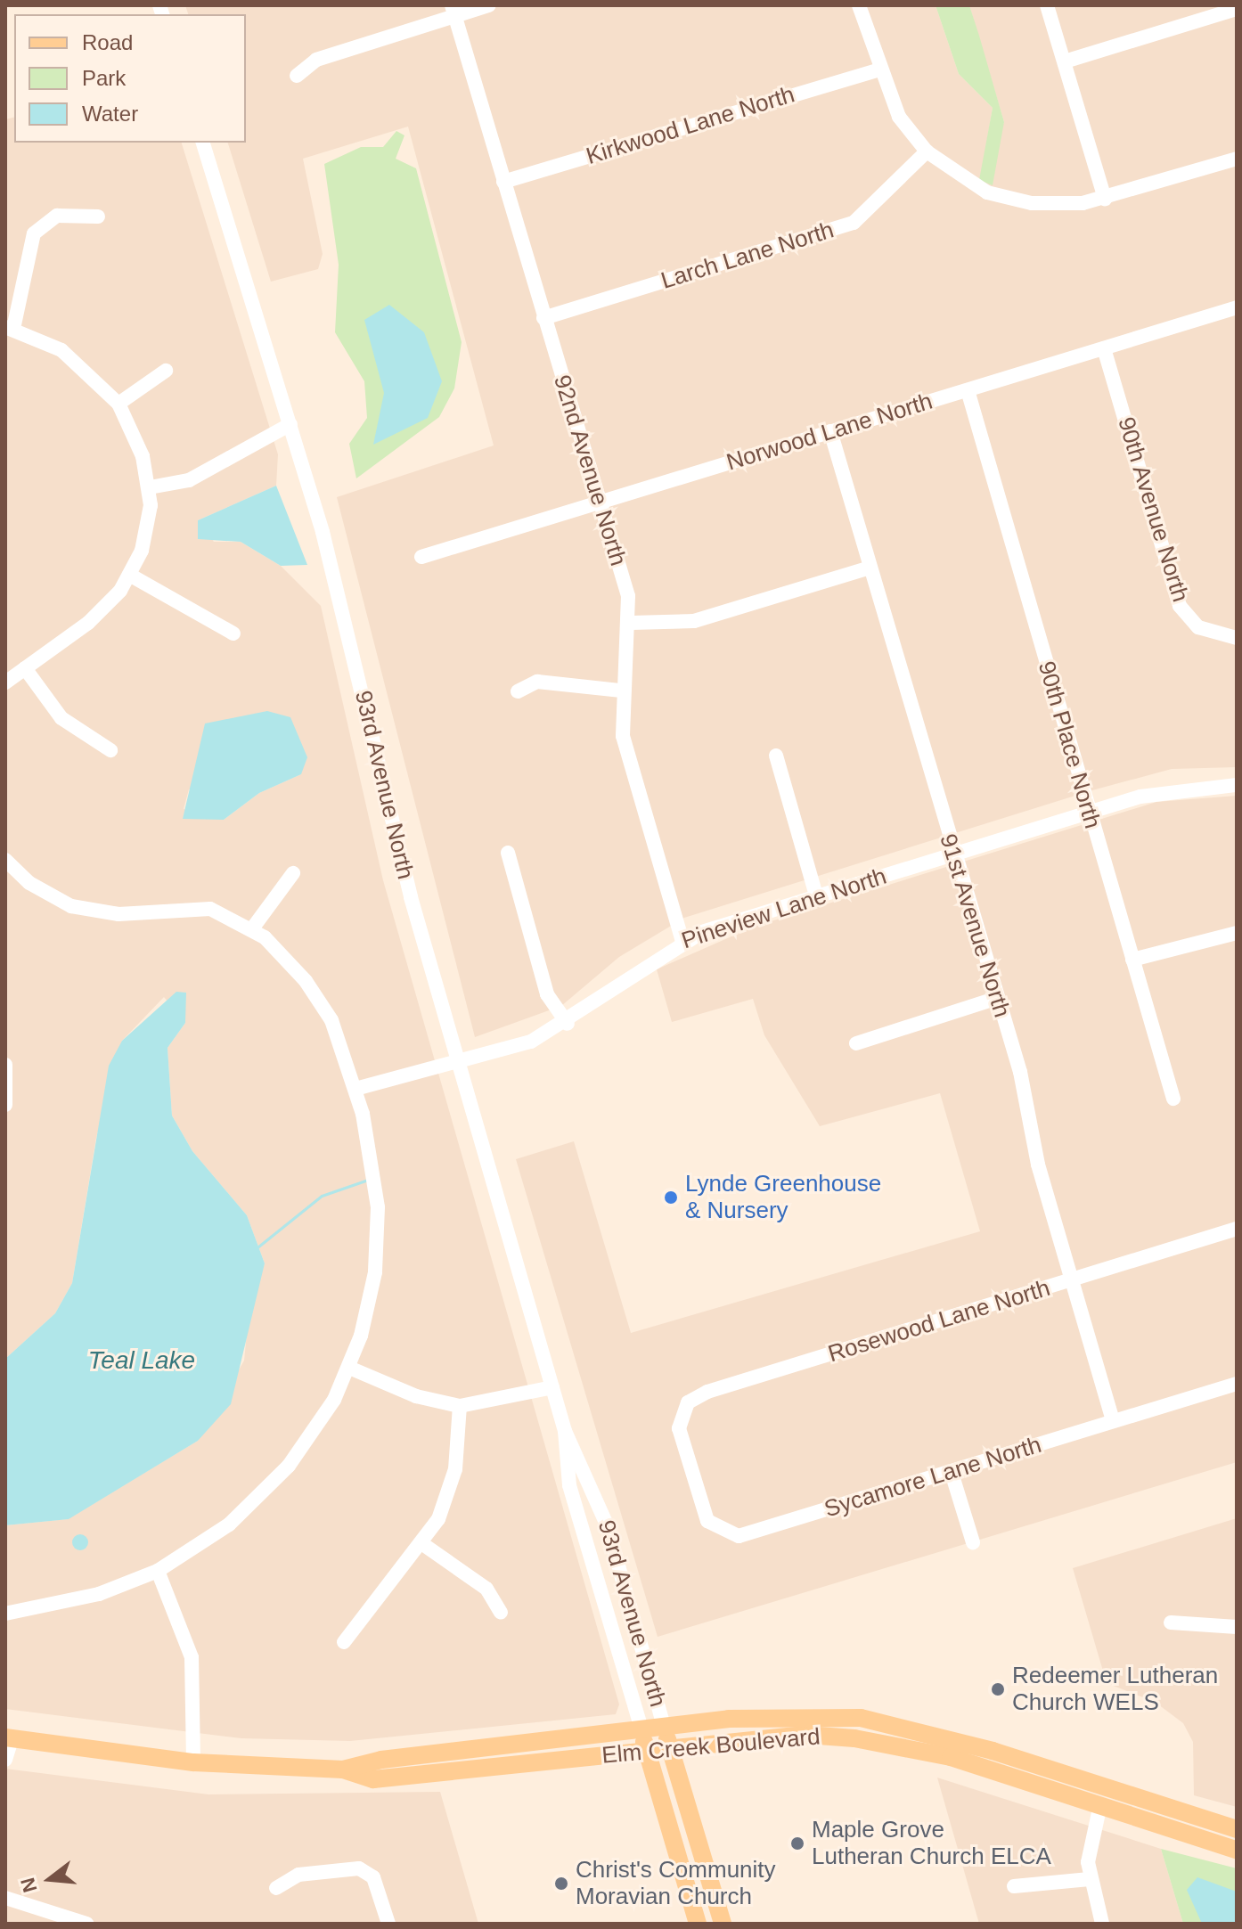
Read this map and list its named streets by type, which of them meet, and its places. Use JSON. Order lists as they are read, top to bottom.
{
  "streets": {
    "main road": ["93rd Avenue North", "Elm Creek Boulevard"],
    "street": [
      "Kirkwood Lane North",
      "Larch Lane North",
      "Norwood Lane North",
      "92nd Avenue North",
      "90th Avenue North",
      "90th Place North",
      "Pineview Lane North",
      "91st Avenue North",
      "Rosewood Lane North",
      "Sycamore Lane North"
    ]
  },
  "crossings": [
    ["Kirkwood Lane North", "92nd Avenue North"],
    ["Larch Lane North", "92nd Avenue North"],
    ["Norwood Lane North", "92nd Avenue North"],
    ["Norwood Lane North", "90th Avenue North"],
    ["Norwood Lane North", "90th Place North"],
    ["Norwood Lane North", "91st Avenue North"],
    ["92nd Avenue North", "Pineview Lane North"],
    ["90th Place North", "Pineview Lane North"],
    ["93rd Avenue North", "Pineview Lane North"],
    ["93rd Avenue North", "Elm Creek Boulevard"],
    ["Pineview Lane North", "91st Avenue North"],
    ["91st Avenue North", "Rosewood Lane North"],
    ["91st Avenue North", "Sycamore Lane North"],
    ["Rosewood Lane North", "Sycamore Lane North"]
  ],
  "water": ["Teal Lake"],
  "places": [
    "Lynde Greenhouse & Nursery",
    "Redeemer Lutheran Church WELS",
    "Maple Grove Lutheran Church ELCA",
    "Christ's Community Moravian Church"
  ],
  "legend": ["Road", "Park", "Water"],
  "north": "left"
}
